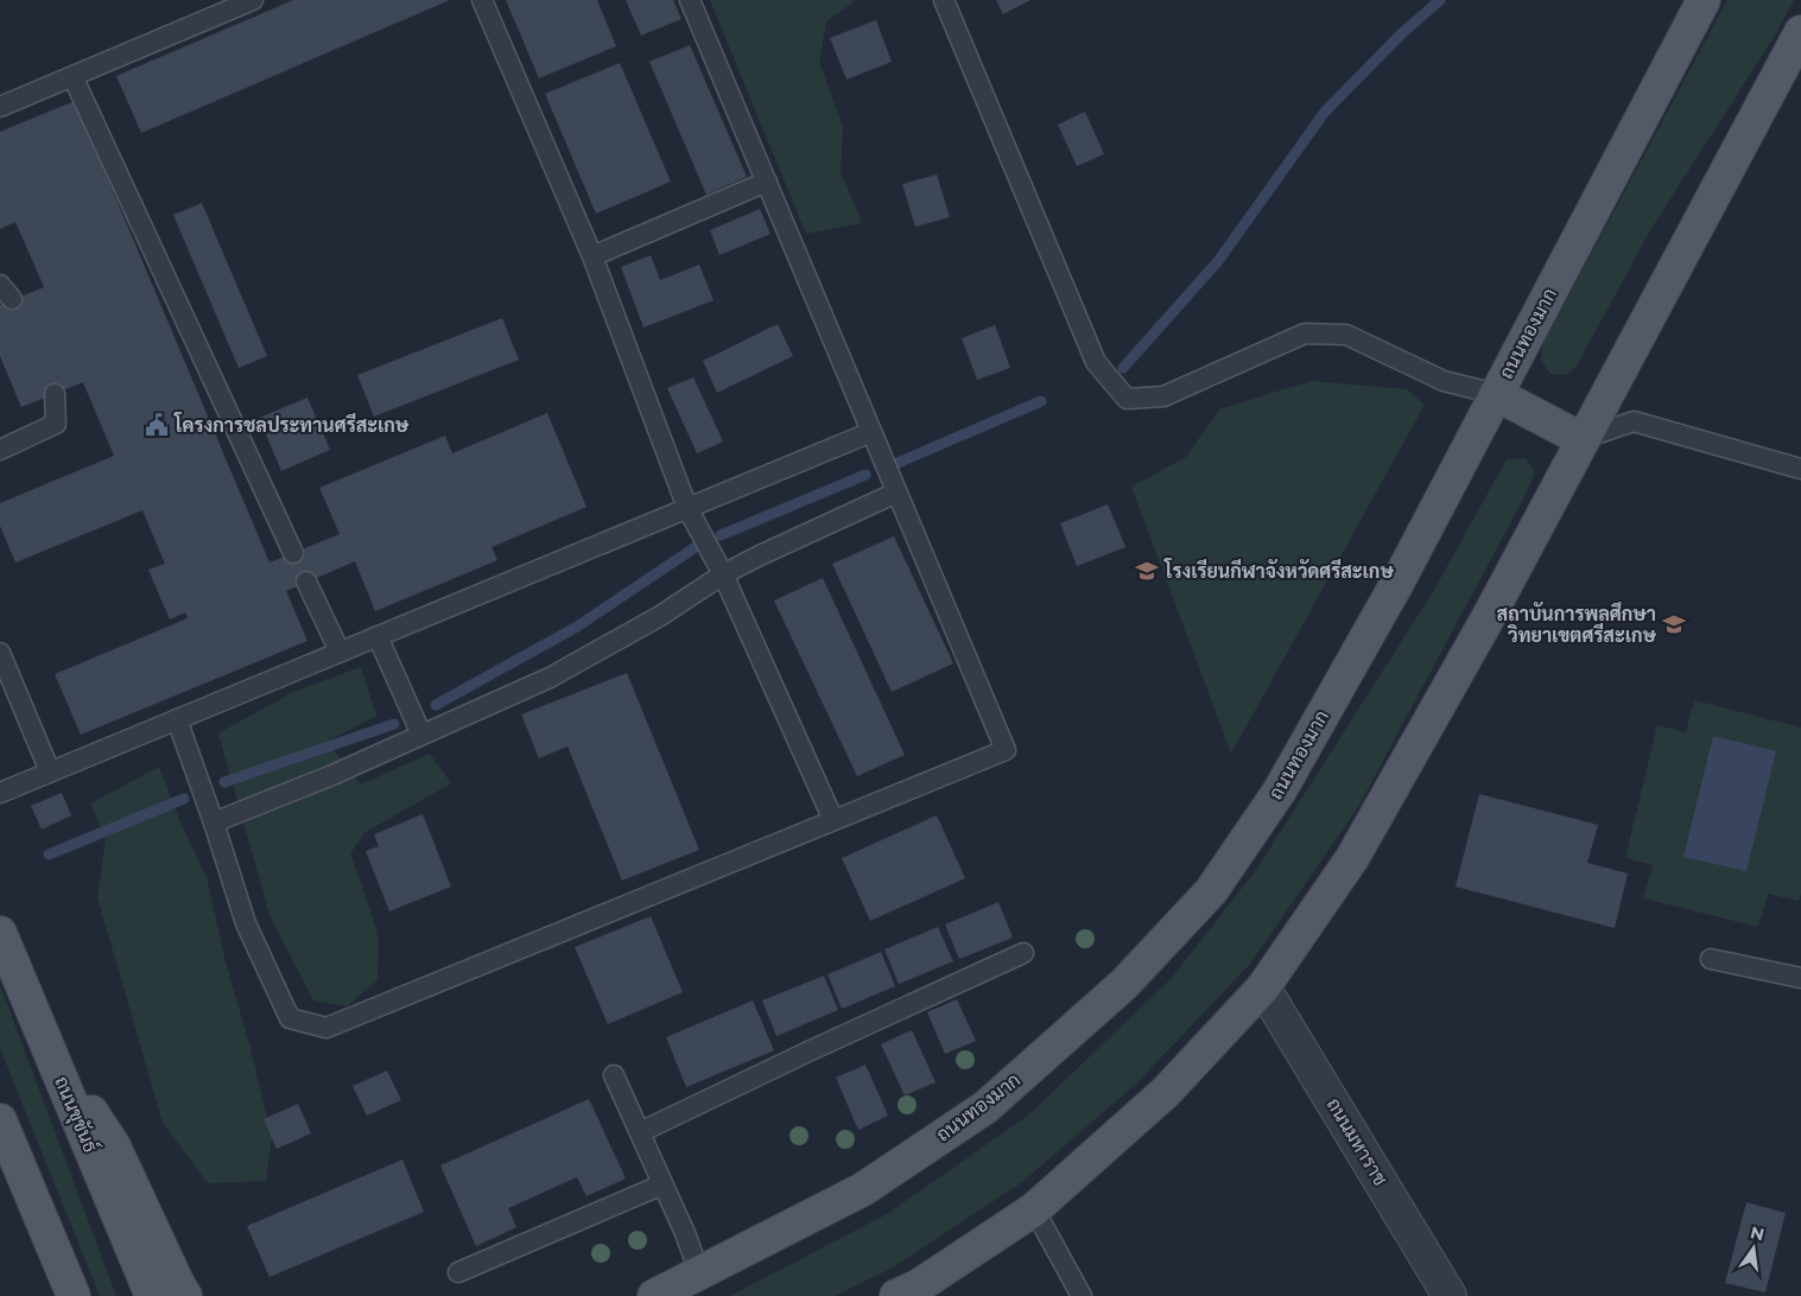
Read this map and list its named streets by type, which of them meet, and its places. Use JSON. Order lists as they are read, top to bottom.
{
  "streets": {
    "main road": ["ถนนทองมาก", "ถนนขุขันธ์"],
    "street": ["ถนนมหาราช"]
  },
  "places": {
    "public building": ["โครงการชลประทานศรีสะเกษ"],
    "school or university": ["โรงเรียนกีฬาจังหวัดศรีสะเกษ", "สถาบันการพลศึกษา วิทยาเขตศรีสะเกษ"]
  },
  "north": "top"
}
